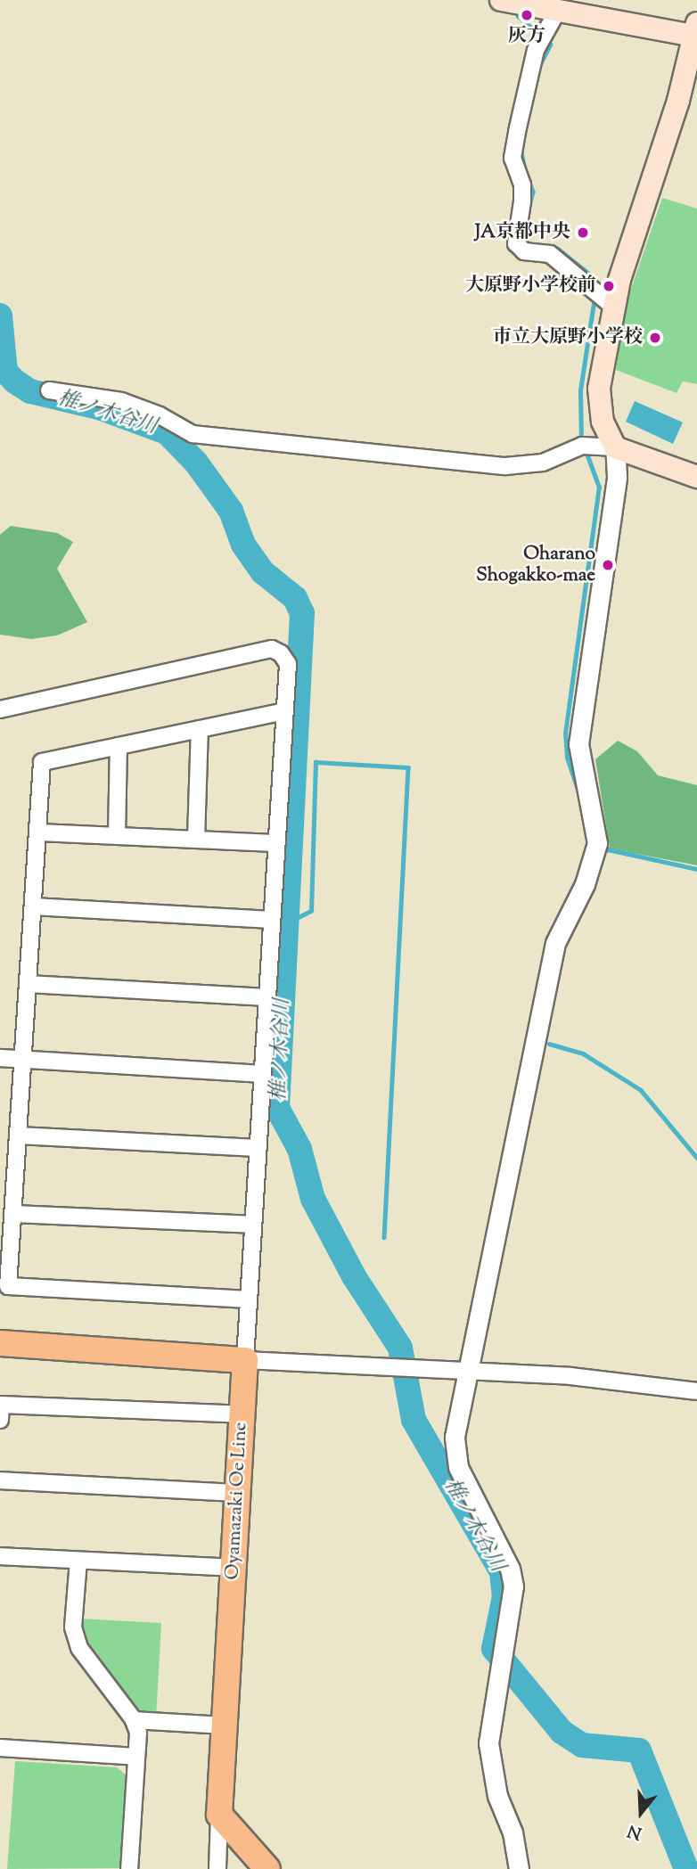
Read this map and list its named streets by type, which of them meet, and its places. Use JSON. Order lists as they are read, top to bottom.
{
  "streets": {
    "main road": ["Oyamazaki Oe Line"]
  },
  "water": ["椎ノ木谷川"],
  "places": [
    "灰方",
    "JA京都中央",
    "大原野小学校前",
    "市立大原野小学校",
    "Oharano Shogakko-mae"
  ],
  "north": "bottom"
}
